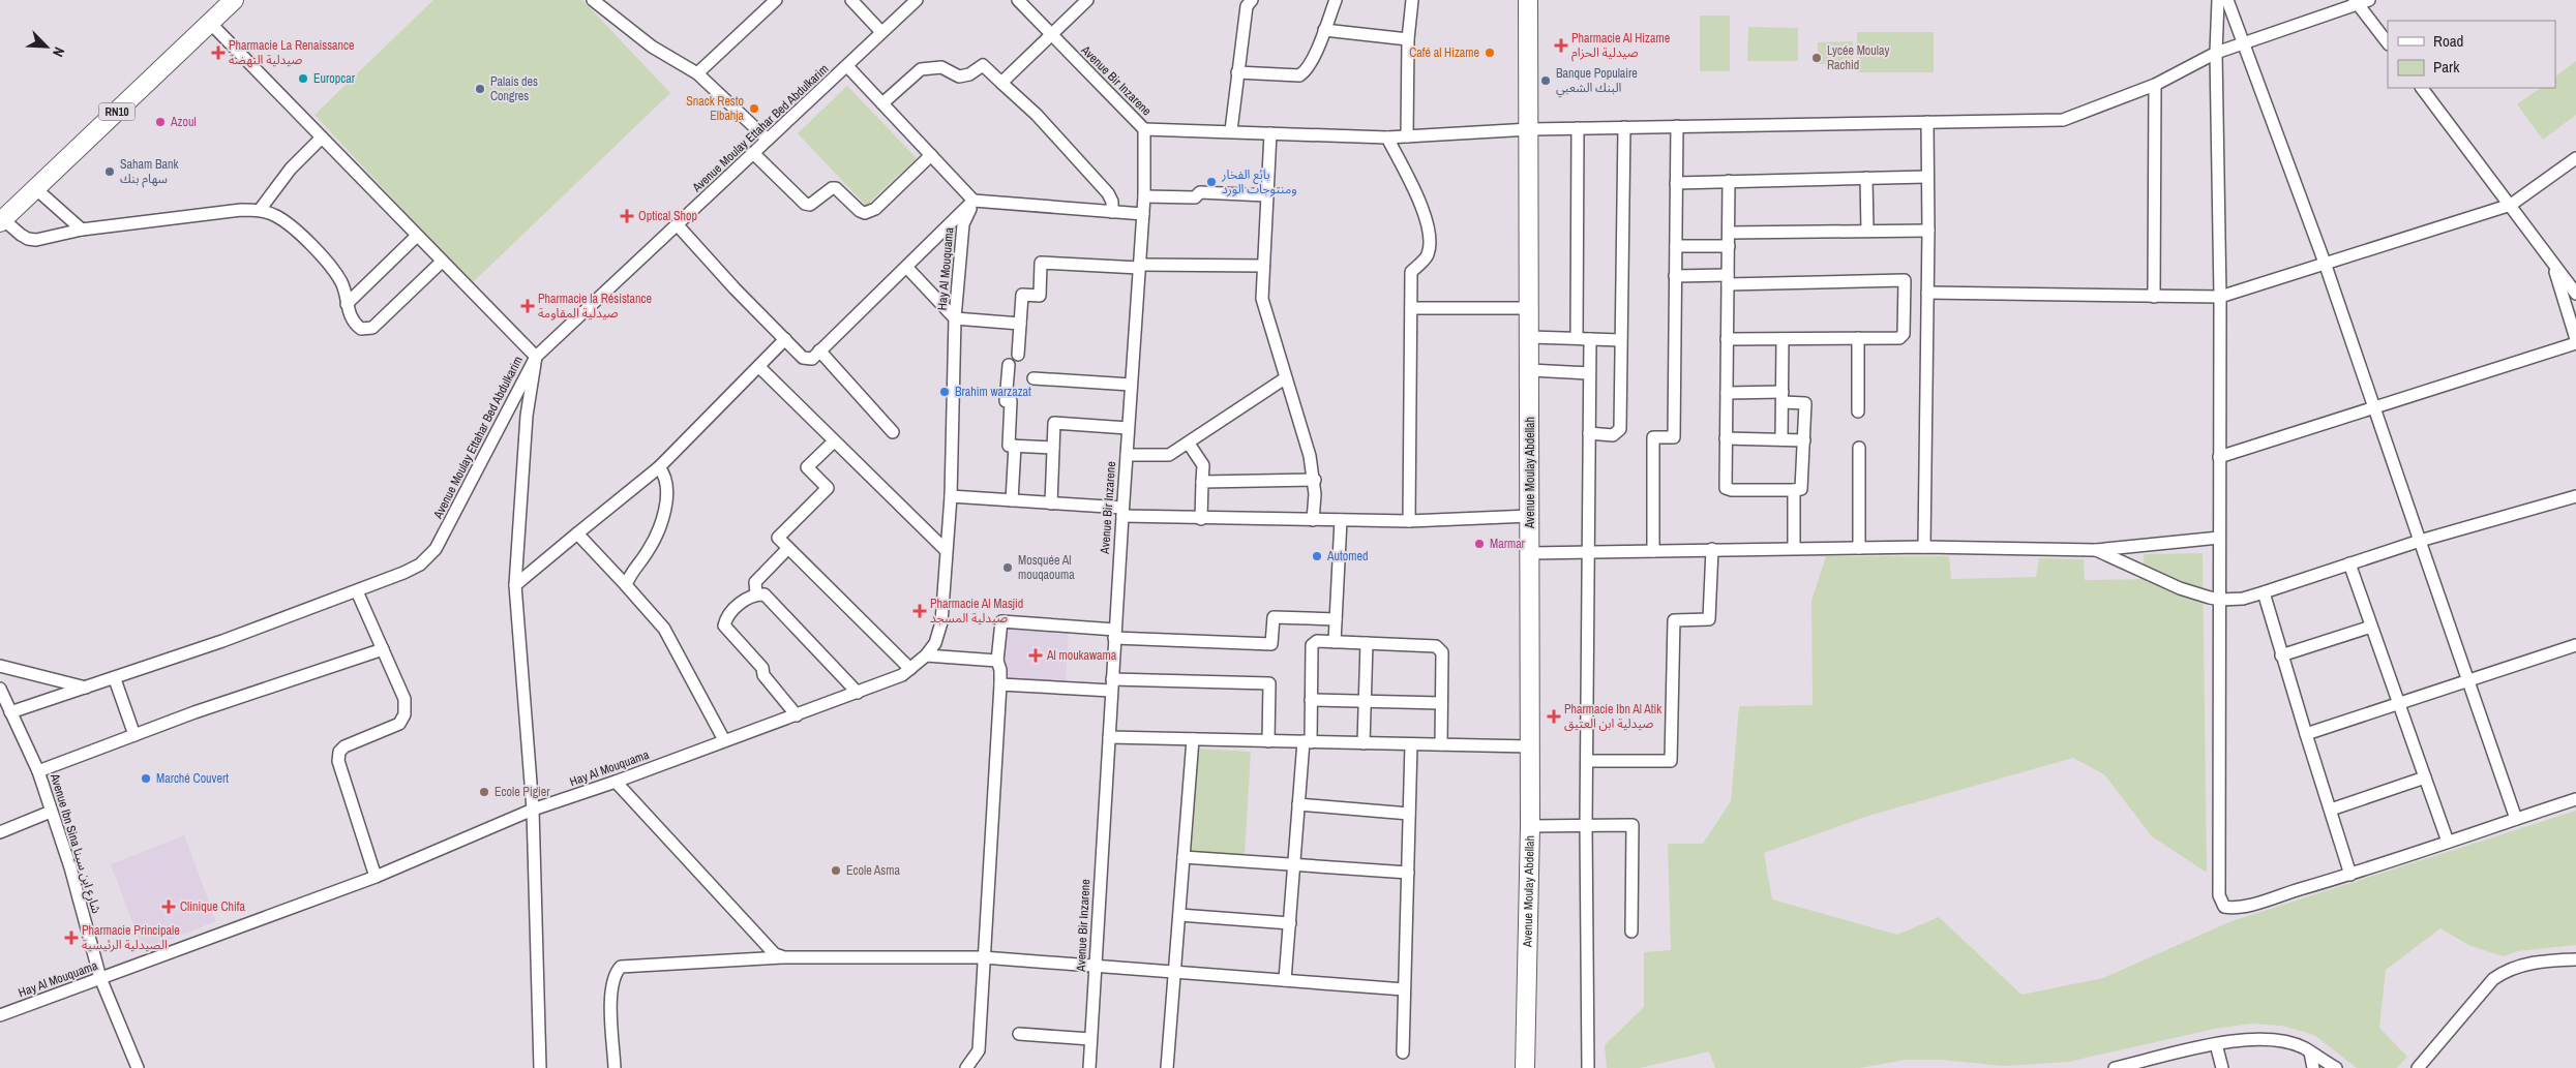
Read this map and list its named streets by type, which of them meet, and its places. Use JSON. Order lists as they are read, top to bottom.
{
  "streets": {
    "main road": ["RN10", "Avenue Moulay Abdellah"],
    "street": [
      "Avenue Bir Inzarene",
      "Avenue Moulay Ettahar Bed Abdulkarim",
      "Hay Al Mouquama",
      "Avenue Ibn Sina شارع ابن سينا"
    ]
  },
  "crossings": [
    ["Avenue Moulay Ettahar Bed Abdulkarim", "Avenue Ibn Sina شارع ابن سينا"],
    ["Hay Al Mouquama", "Avenue Ibn Sina شارع ابن سينا"]
  ],
  "places": {
    "health": [
      "Pharmacie Al Hizame صيدلية الحزام",
      "Pharmacie La Renaissance صيدلية النهضة",
      "Optical Shop",
      "Pharmacie la Résistance صيدلية المقاومة",
      "Pharmacie Al Masjid صيدلية المسجد",
      "Al moukawama",
      "Pharmacie Ibn Al Atik صيدلية ابن العتيق",
      "Clinique Chifa",
      "Pharmacie Principale الصيدلية الرئيسية"
    ],
    "other": [
      "Café al Hizame",
      "Lycée Moulay Rachid",
      "Europcar",
      "Banque Populaire البنك الشعبي",
      "Palais des Congres",
      "Snack Resto Elbahja",
      "Azoul",
      "Saham Bank سهام بنك",
      "بائع الفخار ومنتوجات الورد",
      "Brahim warzazat",
      "Marmar",
      "Automed",
      "Mosquée Al mouqaouma",
      "Marché Couvert",
      "Ecole Pigier",
      "Ecole Asma"
    ]
  },
  "legend": ["Road", "Park"],
  "north": "bottom right"
}
